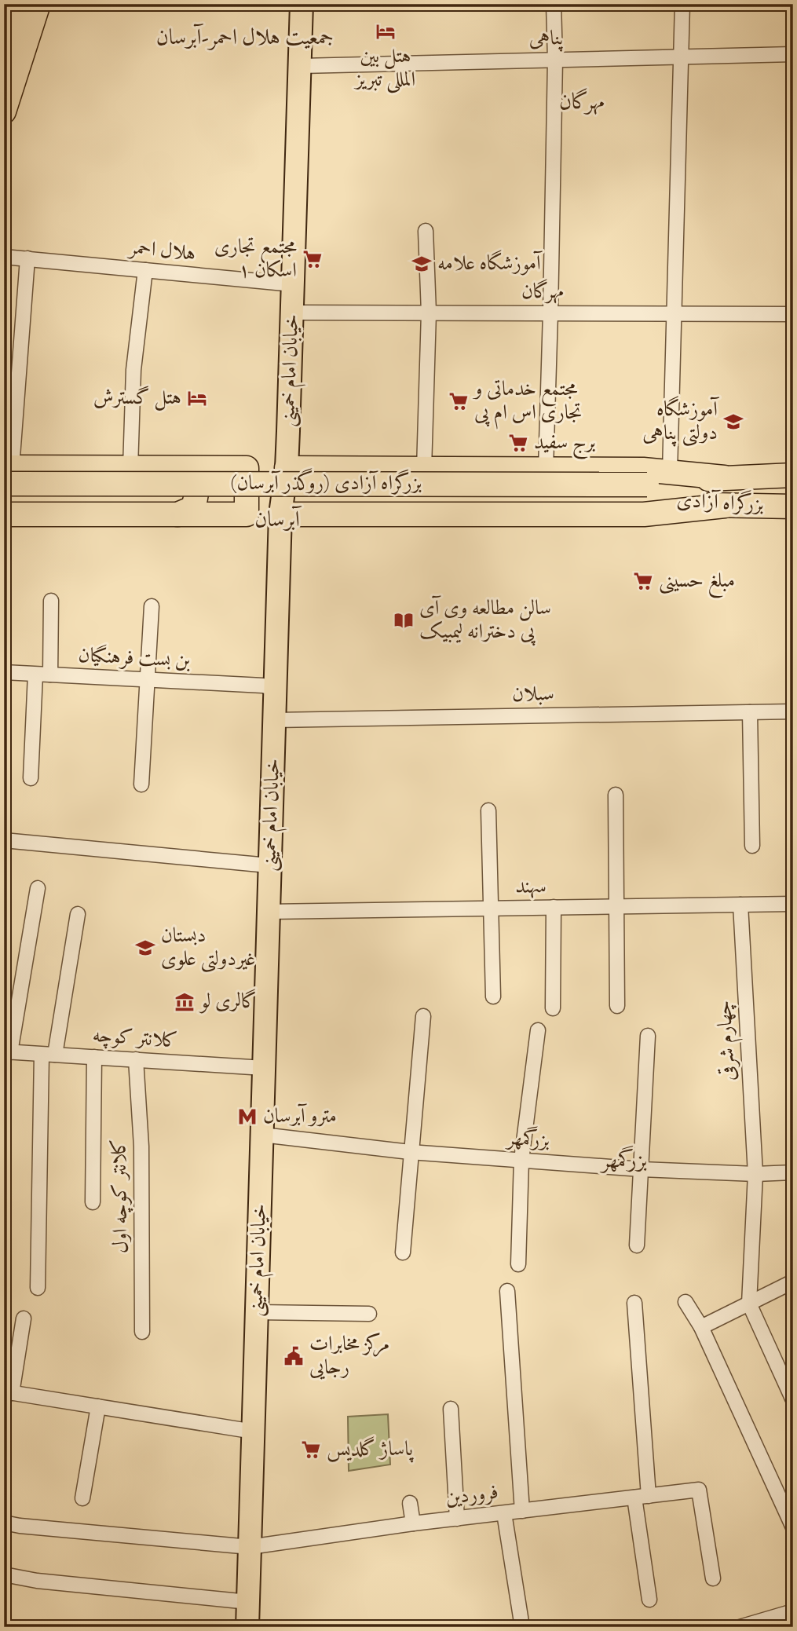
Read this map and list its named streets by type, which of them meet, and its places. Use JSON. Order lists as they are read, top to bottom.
{
  "streets": {
    "highway": ["بزرگراه آزادی (روگذر آبرسان)", "بزرگراه آزادی"],
    "main road": ["خیابان امام خمینی"],
    "street": [
      "پناهی",
      "هلال احمر",
      "مهرگان",
      "بن بست فرهنگیان",
      "سبلان",
      "سهند",
      "کلانتر کوچه",
      "چهارم شرقی",
      "بزرگمهر",
      "کلانتر کوچه اول",
      "فروردین"
    ]
  },
  "crossings": [
    ["پناهی", "خیابان امام خمینی"],
    ["هلال احمر", "خیابان امام خمینی"],
    ["مهرگان", "خیابان امام خمینی"],
    ["خیابان امام خمینی", "بن بست فرهنگیان"],
    ["خیابان امام خمینی", "سبلان"],
    ["خیابان امام خمینی", "سهند"],
    ["خیابان امام خمینی", "کلانتر کوچه"],
    ["خیابان امام خمینی", "بزرگمهر"],
    ["خیابان امام خمینی", "فروردین"],
    ["بزرگراه آزادی (روگذر آبرسان)", "بزرگراه آزادی"],
    ["سهند", "چهارم شرقی"],
    ["کلانتر کوچه", "کلانتر کوچه اول"],
    ["چهارم شرقی", "بزرگمهر"]
  ],
  "districts": [
    "جمعیت هلال احمر-آبرسان",
    "مهرگان",
    "آبرسان",
    "بزرگمهر"
  ],
  "places": {
    "hotel": ["هتل بین المللی تبریز", "هتل گسترش"],
    "supermarket": [
      "مجتمع تجاری اسکان ۱",
      "مجتمع خدماتی و تجاری اس ام پی",
      "برج سفید",
      "مبلغ حسینی",
      "پاساژ گلدیس"
    ],
    "school or university": ["آموزشگاه علامه", "آموزشگاه دولتی پناهی", "دبستان غیردولتی علوی"],
    "library": ["سالن مطالعه وی آی پی دخترانه لیمبیک"],
    "museum": ["گالری لو"],
    "metro station": ["مترو آبرسان"],
    "public building": ["مرکز مخابرات رجایی"]
  }
}
